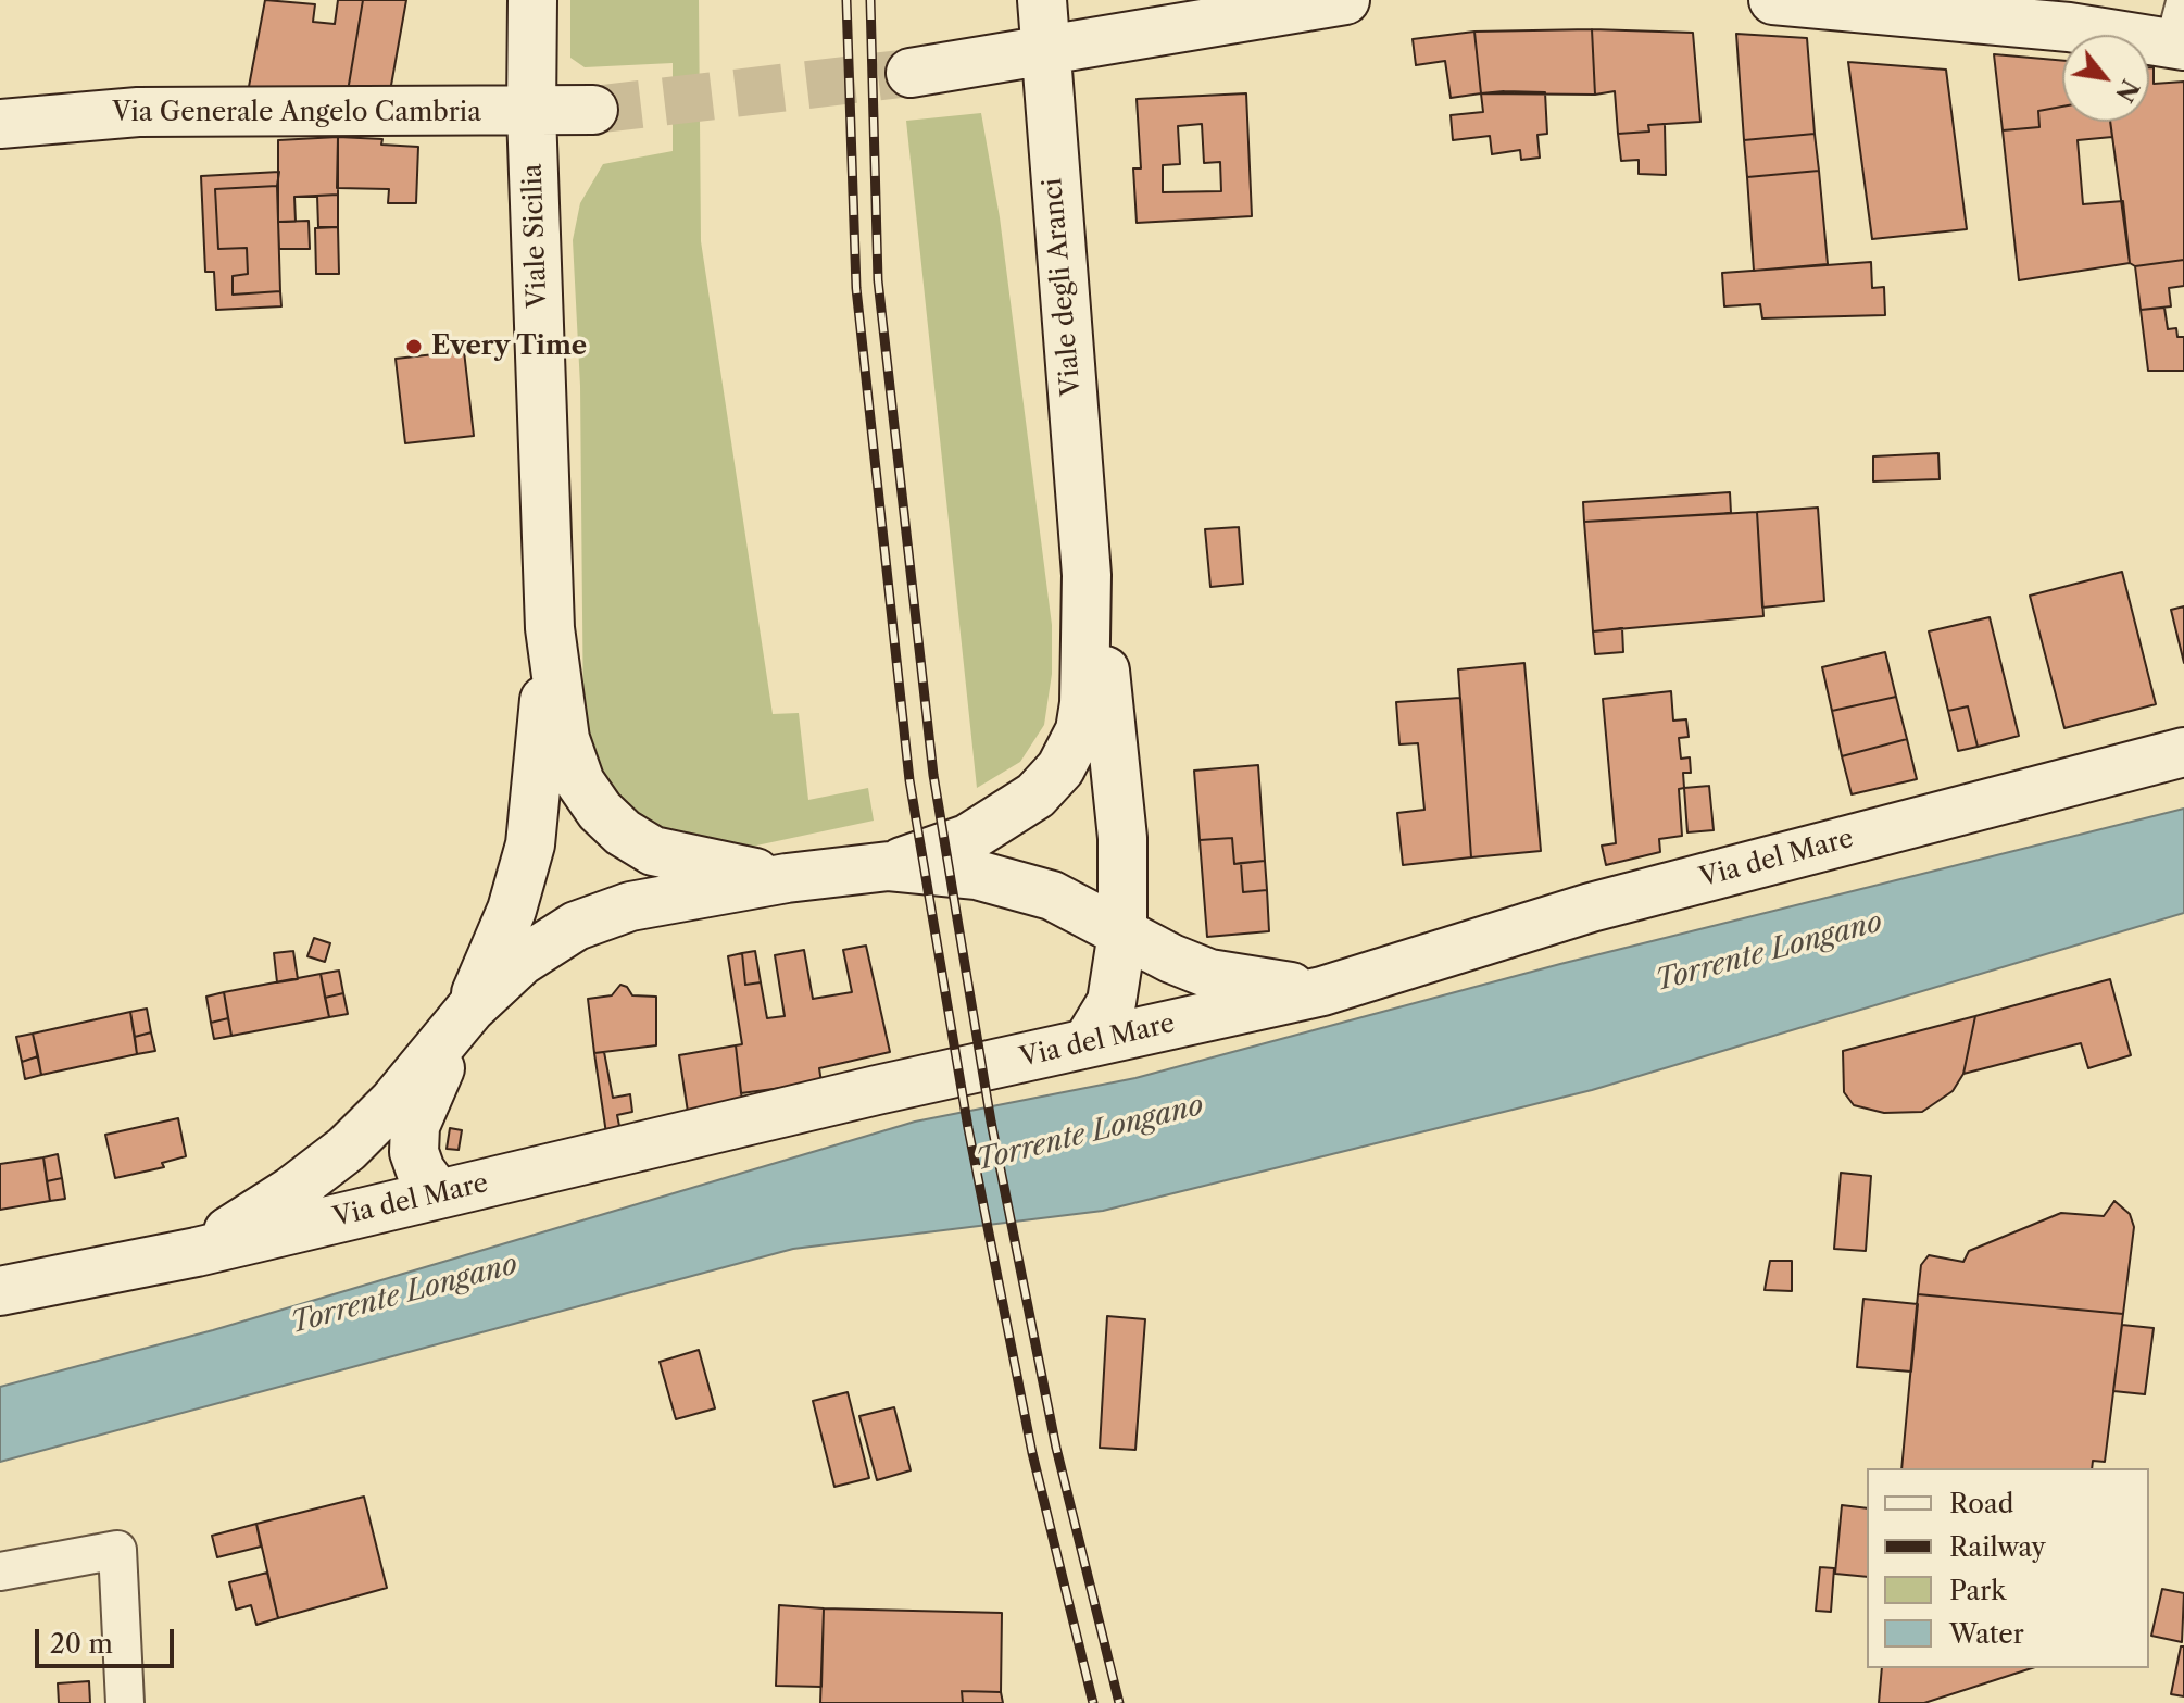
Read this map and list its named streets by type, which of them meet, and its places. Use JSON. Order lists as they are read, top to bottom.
{
  "streets": {
    "street": [
      "Via Generale Angelo Cambria",
      "Viale Sicilia",
      "Viale degli Aranci",
      "Via del Mare"
    ]
  },
  "crossings": [
    ["Via Generale Angelo Cambria", "Viale Sicilia"]
  ],
  "water": ["Torrente Longano"],
  "places": ["Every Time"],
  "legend": [
    "Road",
    "Railway",
    "Park",
    "Water"
  ],
  "scale_bar": "20 m",
  "north": "bottom right"
}
